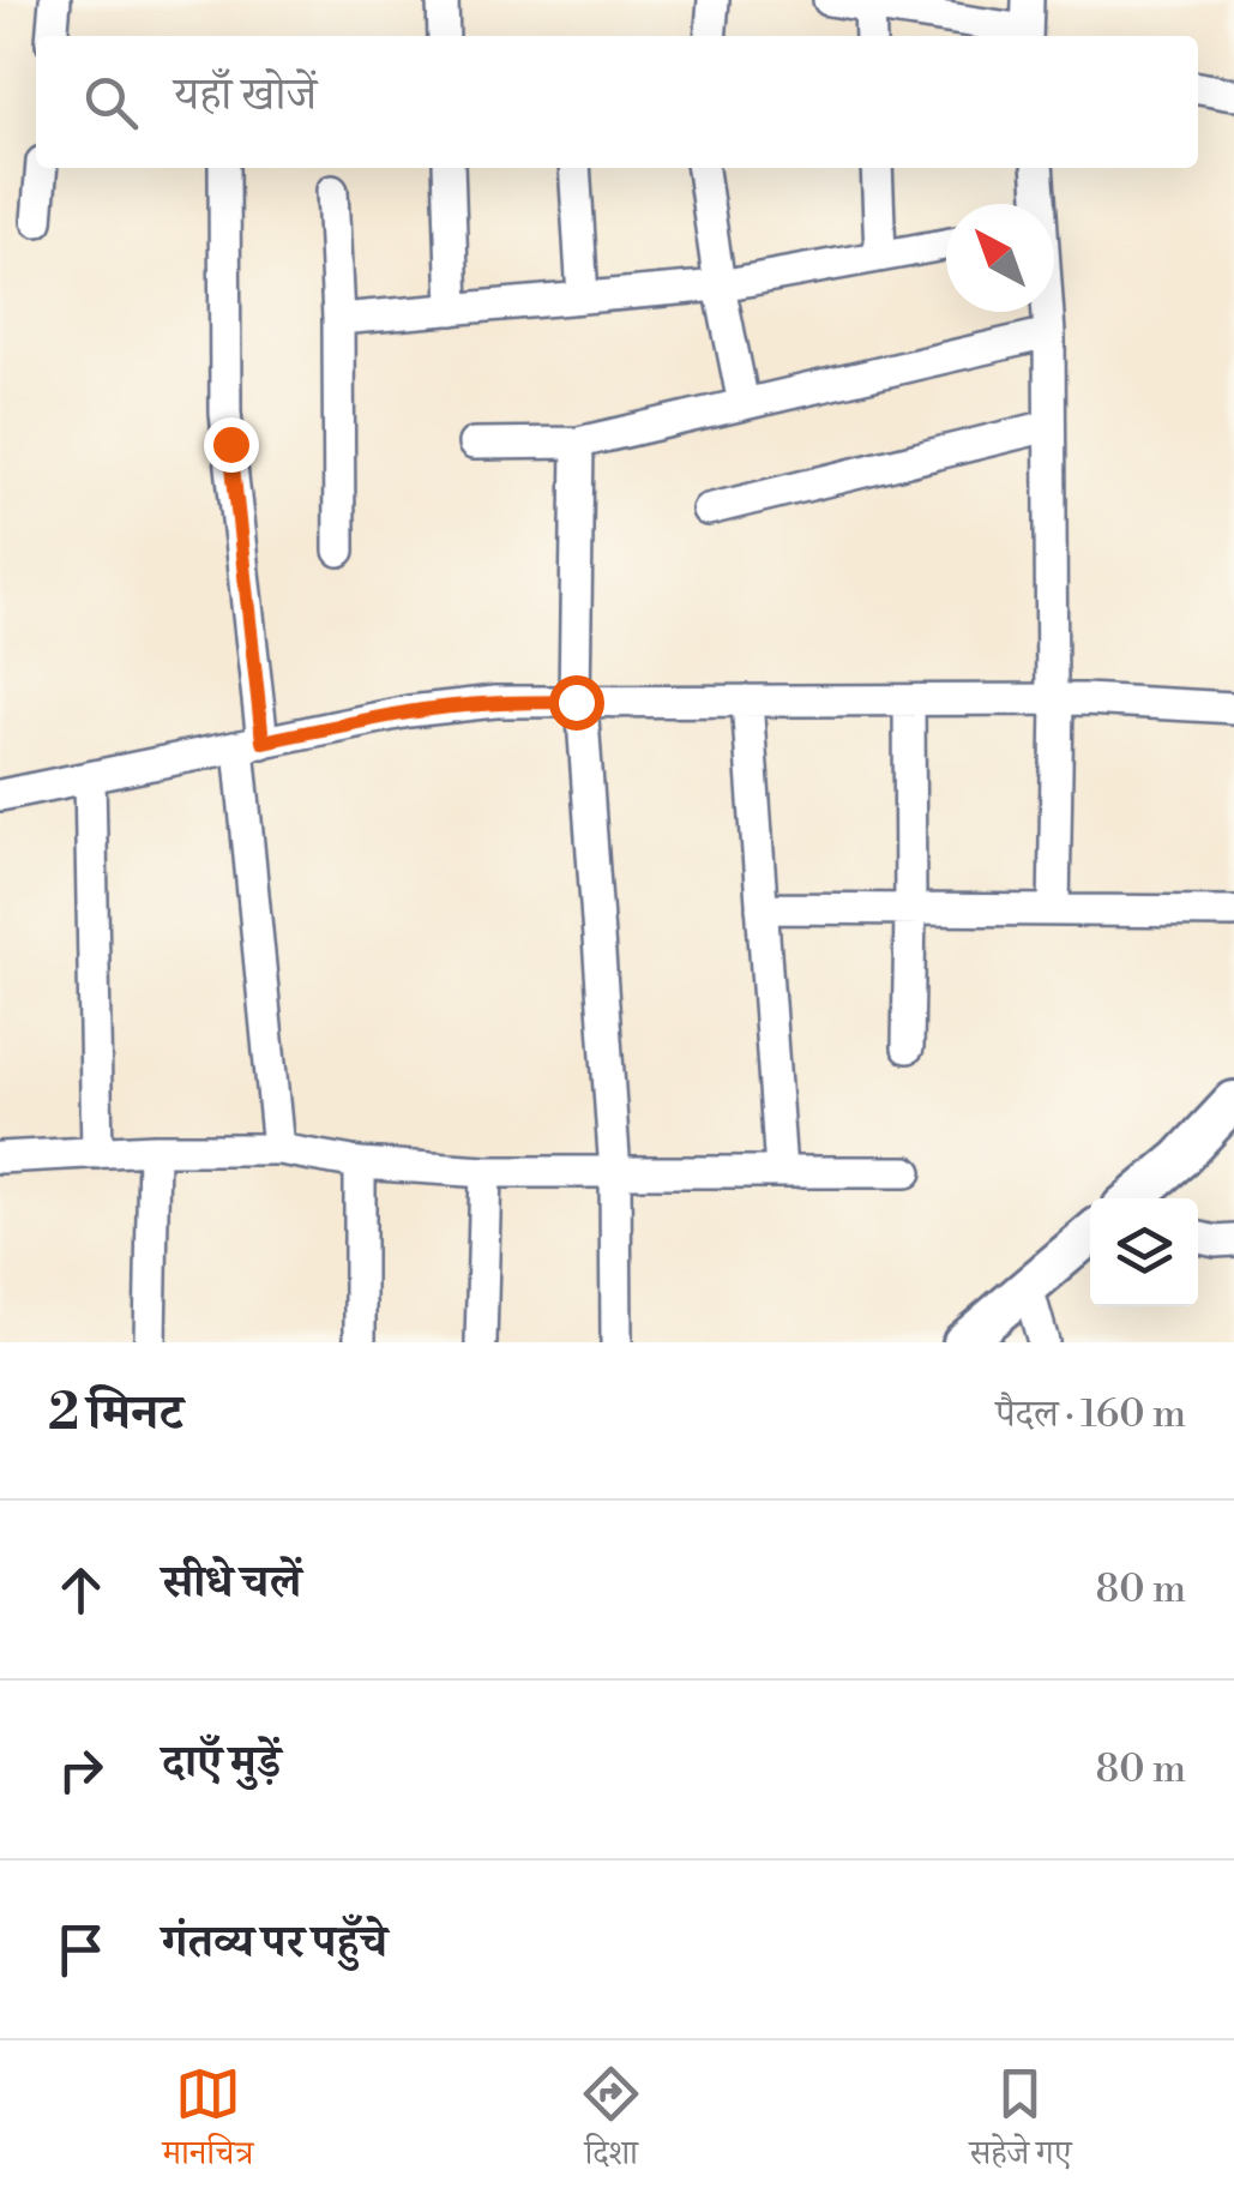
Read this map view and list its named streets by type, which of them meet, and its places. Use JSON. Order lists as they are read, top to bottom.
{
  "north": "top left",
  "page": {
    "search": "यहाँ खोजें",
    "heading": ["2 मिनट", "पैदल · 160 m"],
    "list": [
      ["सीधे चलें", "80 m"],
      ["दाएँ मुड़ें", "80 m"],
      "गंतव्य पर पहुँचे"
    ],
    "nav": ["मानचित्र", "दिशा", "सहेजे गए"]
  }
}
